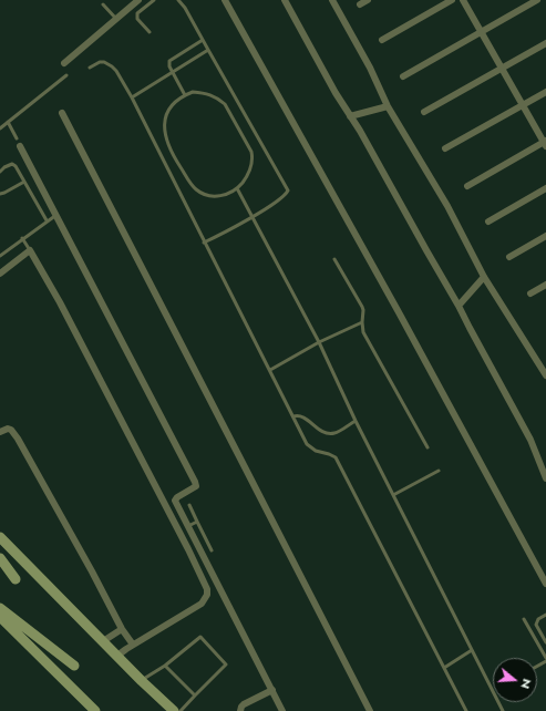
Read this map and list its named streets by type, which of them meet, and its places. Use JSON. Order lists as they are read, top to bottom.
{
  "north": "right"
}
